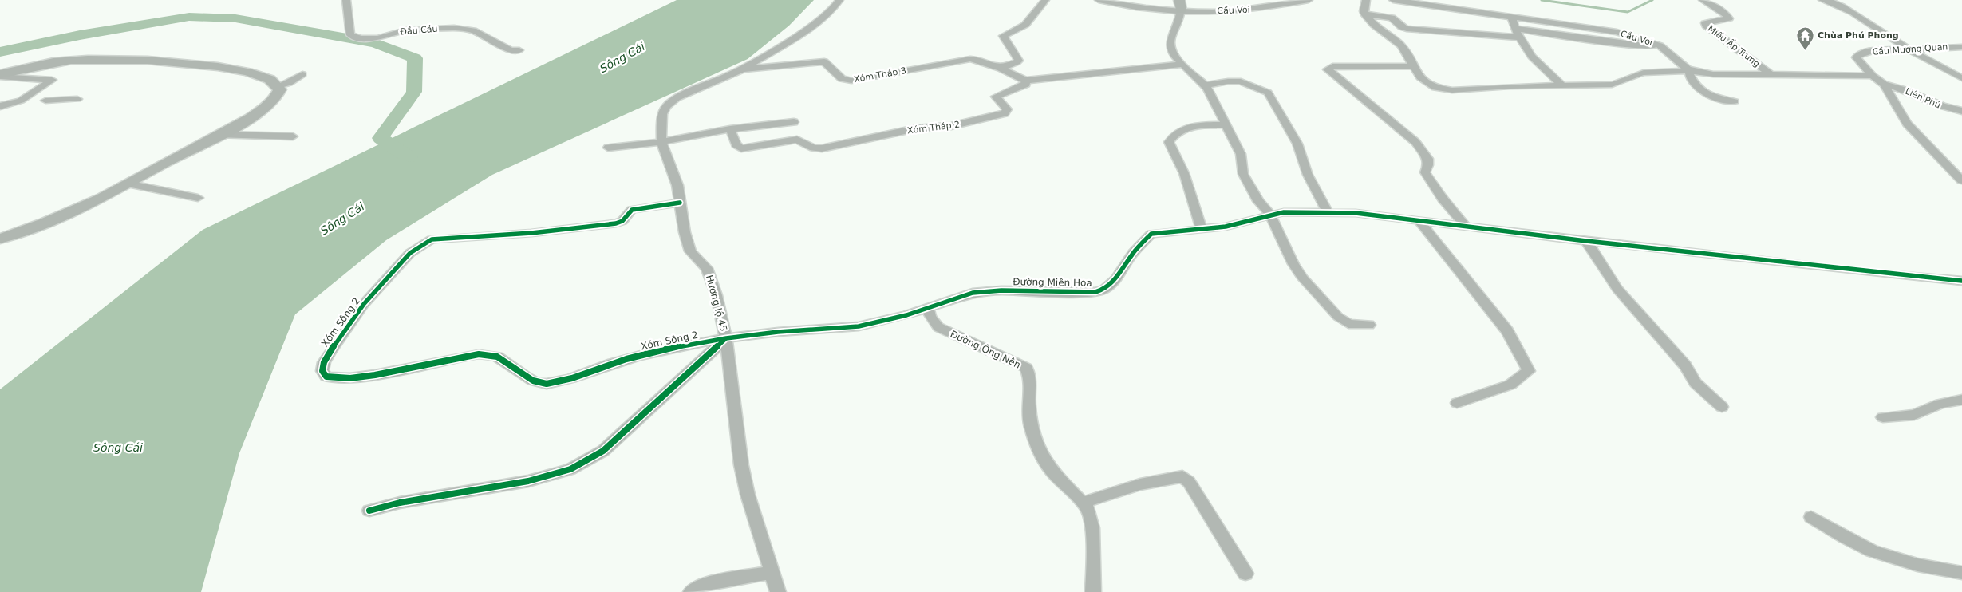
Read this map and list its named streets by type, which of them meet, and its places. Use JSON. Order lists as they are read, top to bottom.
{
  "streets": {
    "street": [
      "Cầu Voi",
      "Đầu Cầu",
      "Miếu Ấp Trung",
      "Cầu Mương Quan",
      "Xóm Tháp 3",
      "Liên Phú",
      "Xóm Tháp 2",
      "Đường Miên Hoa",
      "Hương lộ 45",
      "Xóm Sông 2",
      "Đường Ông Nên"
    ]
  },
  "crossings": [
    ["Cầu Mương Quan", "Liên Phú"],
    ["Xóm Tháp 3", "Xóm Tháp 2"],
    ["Xóm Tháp 3", "Hương lộ 45"],
    ["Đường Miên Hoa", "Hương lộ 45"],
    ["Đường Miên Hoa", "Xóm Sông 2"],
    ["Đường Miên Hoa", "Đường Ông Nên"],
    ["Hương lộ 45", "Xóm Sông 2"]
  ],
  "water": ["Sông Cái"],
  "places": {
    "temple": ["Chùa Phú Phong"]
  }
}
